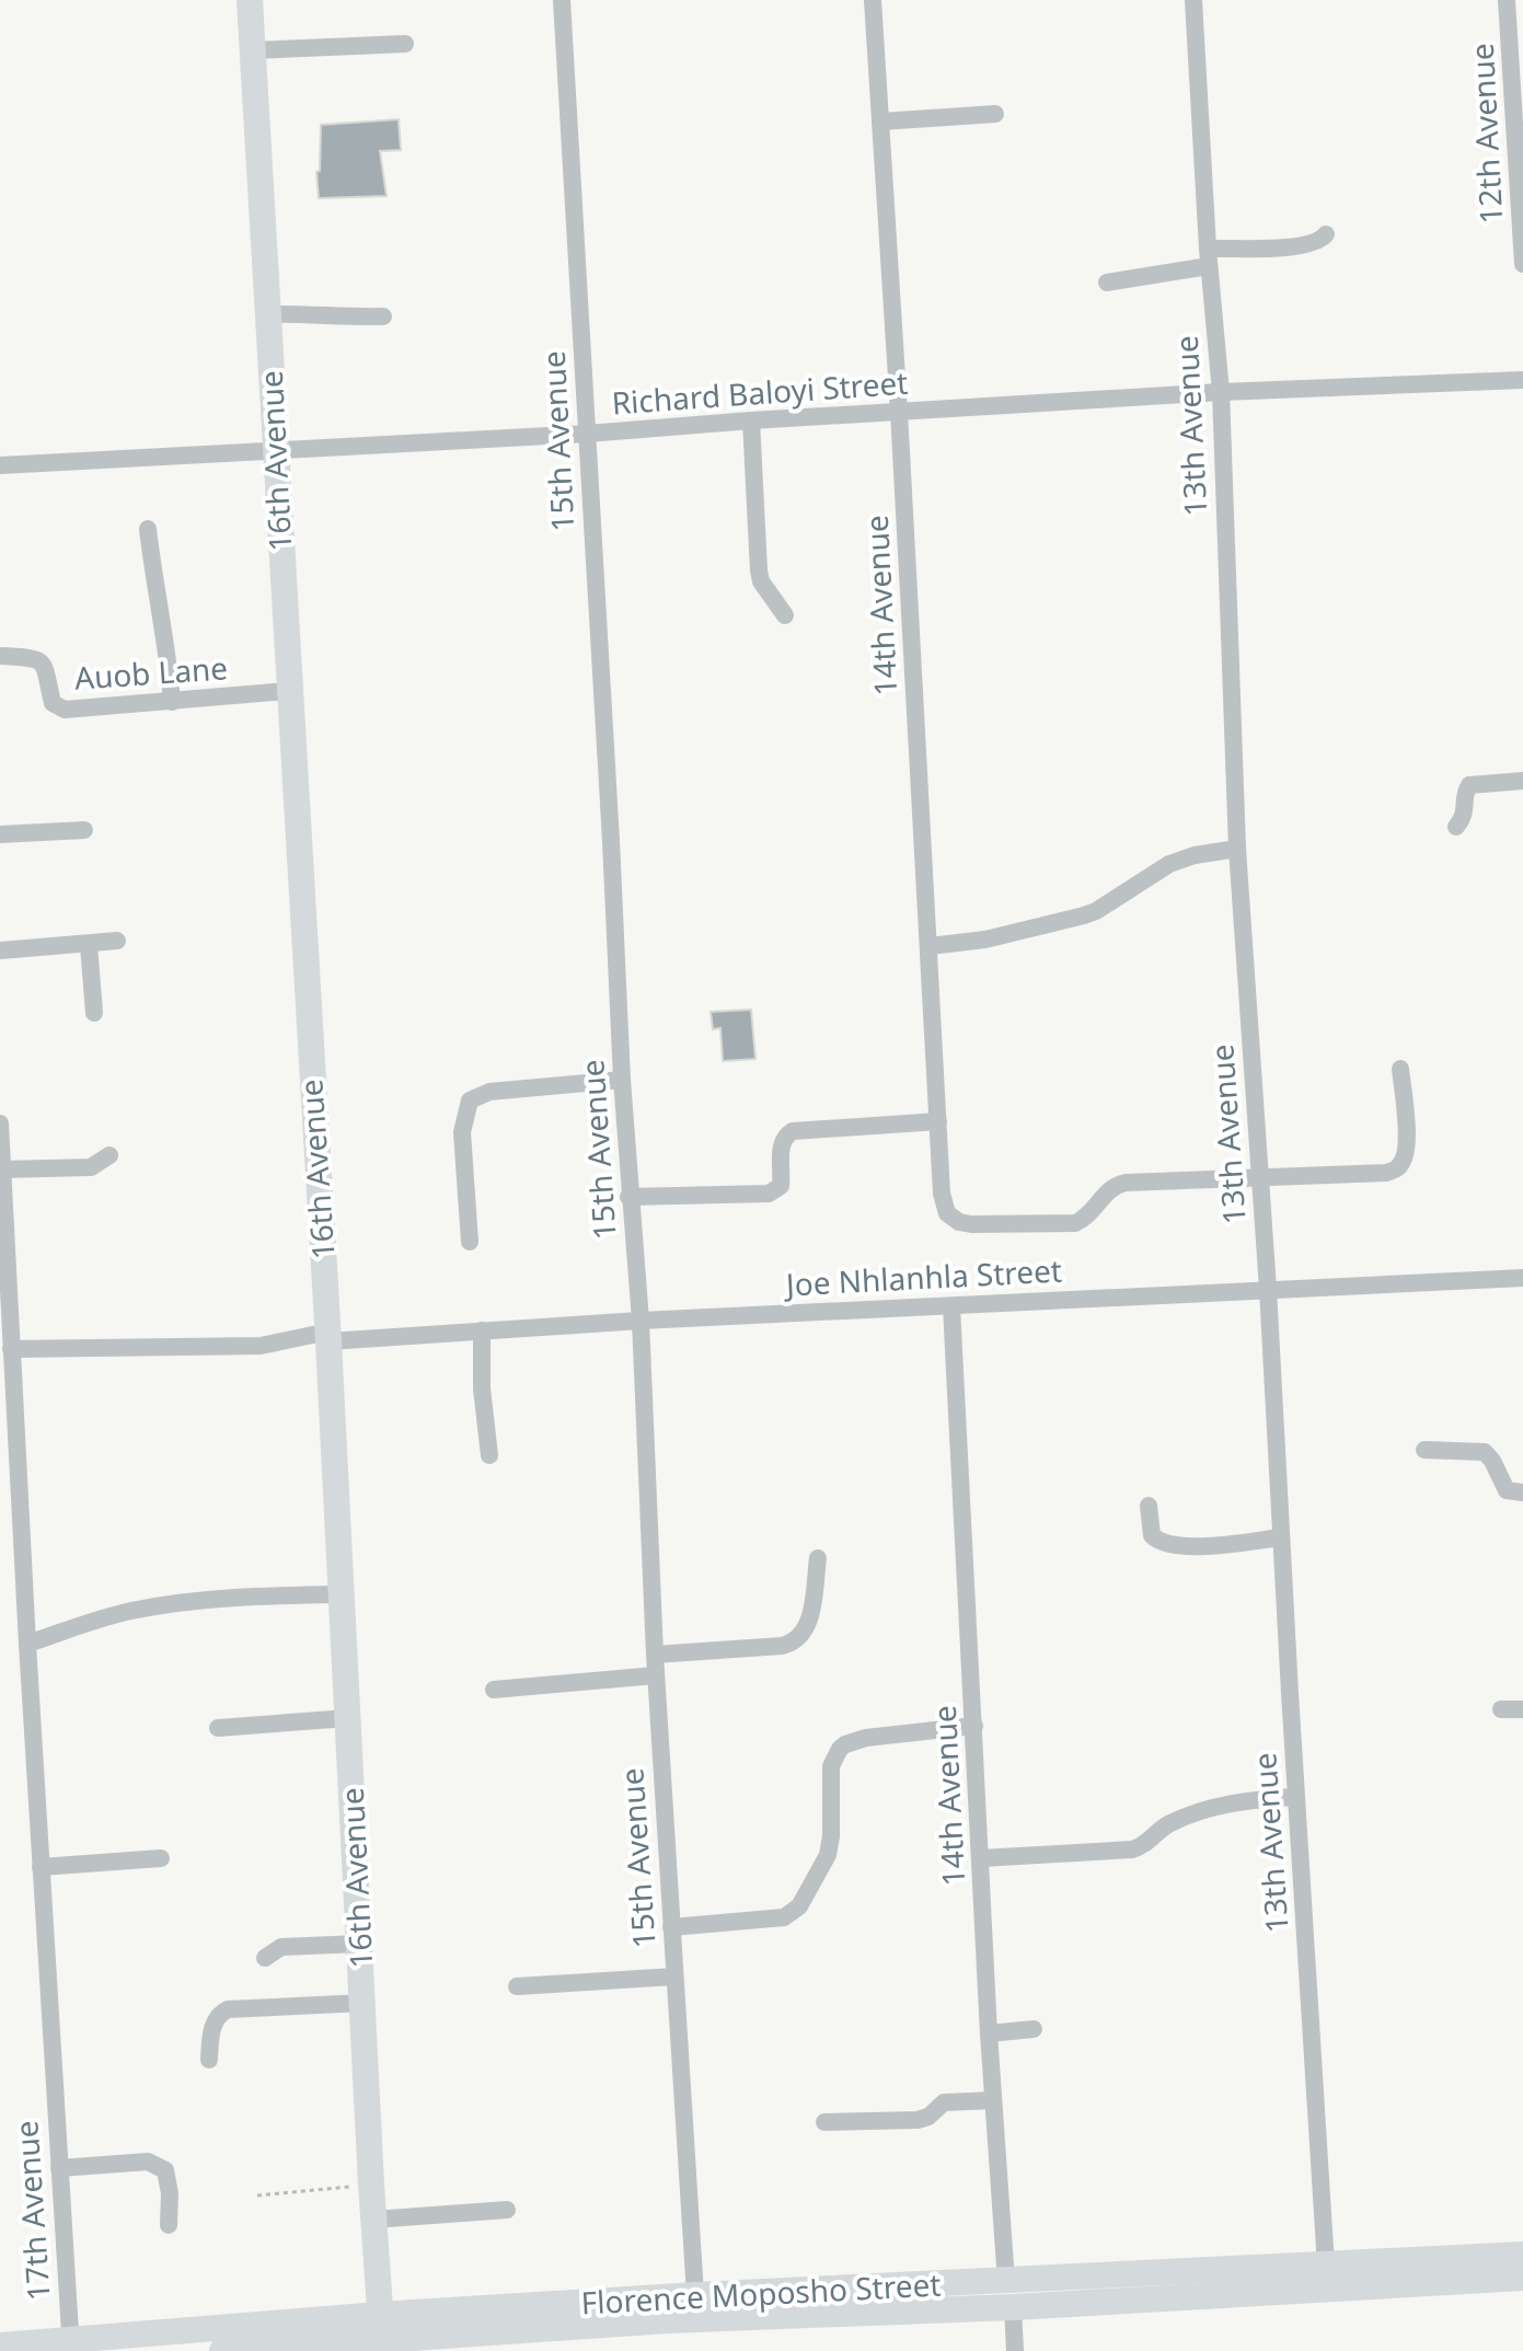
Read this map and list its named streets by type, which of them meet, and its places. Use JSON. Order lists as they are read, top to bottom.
{
  "streets": {
    "street": [
      "12th Avenue",
      "Richard Baloyi Street",
      "13th Avenue",
      "15th Avenue",
      "16th Avenue",
      "14th Avenue",
      "Auob Lane",
      "Joe Nhlanhla Street",
      "17th Avenue",
      "Florence Moposho Street"
    ]
  },
  "crossings": [
    ["Richard Baloyi Street", "13th Avenue"],
    ["Richard Baloyi Street", "15th Avenue"],
    ["Richard Baloyi Street", "16th Avenue"],
    ["Richard Baloyi Street", "14th Avenue"],
    ["13th Avenue", "14th Avenue"],
    ["13th Avenue", "Joe Nhlanhla Street"],
    ["13th Avenue", "Florence Moposho Street"],
    ["15th Avenue", "Joe Nhlanhla Street"],
    ["15th Avenue", "Florence Moposho Street"],
    ["16th Avenue", "Auob Lane"],
    ["16th Avenue", "Joe Nhlanhla Street"],
    ["16th Avenue", "Florence Moposho Street"],
    ["14th Avenue", "Joe Nhlanhla Street"],
    ["14th Avenue", "Florence Moposho Street"],
    ["Joe Nhlanhla Street", "17th Avenue"],
    ["17th Avenue", "Florence Moposho Street"]
  ]
}
